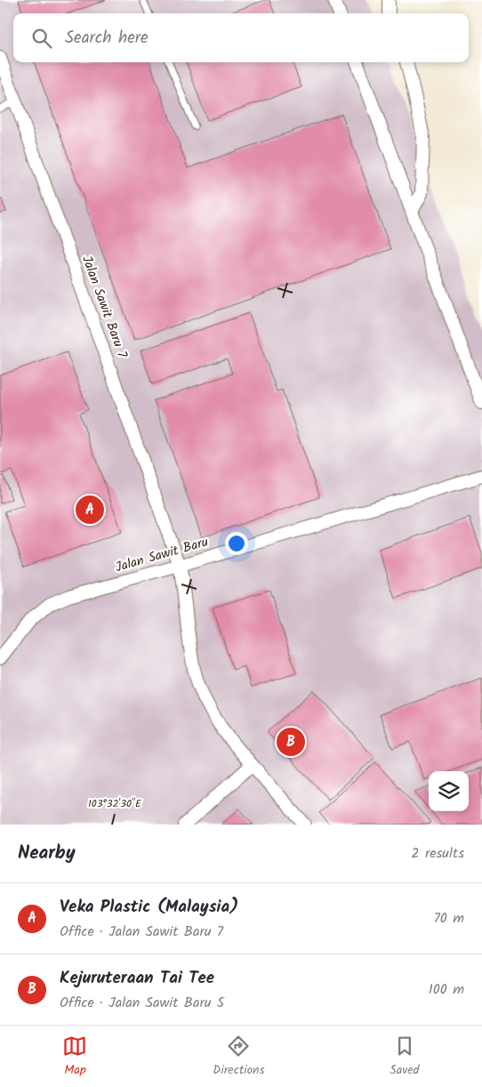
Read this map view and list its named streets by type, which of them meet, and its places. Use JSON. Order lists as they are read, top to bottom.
{
  "streets": {
    "street": ["Jalan Sawit Baru 7", "Jalan Sawit Baru"]
  },
  "crossings": [
    ["Jalan Sawit Baru 7", "Jalan Sawit Baru"]
  ],
  "page": {
    "search": "Search here",
    "pins": ["A", "B"],
    "heading": ["Nearby", "2 results"],
    "list": [
      {
        "mark": "A",
        "name": "Veka Plastic (Malaysia)",
        "note": "Office · Jalan Sawit Baru 7",
        "value": "70 m"
      },
      {
        "mark": "B",
        "name": "Kejuruteraan Tai Tee",
        "note": "Office · Jalan Sawit Baru 5",
        "value": "100 m"
      }
    ],
    "nav": ["Map", "Directions", "Saved"]
  },
  "coordinates": ["103°32'30\"E"]
}
